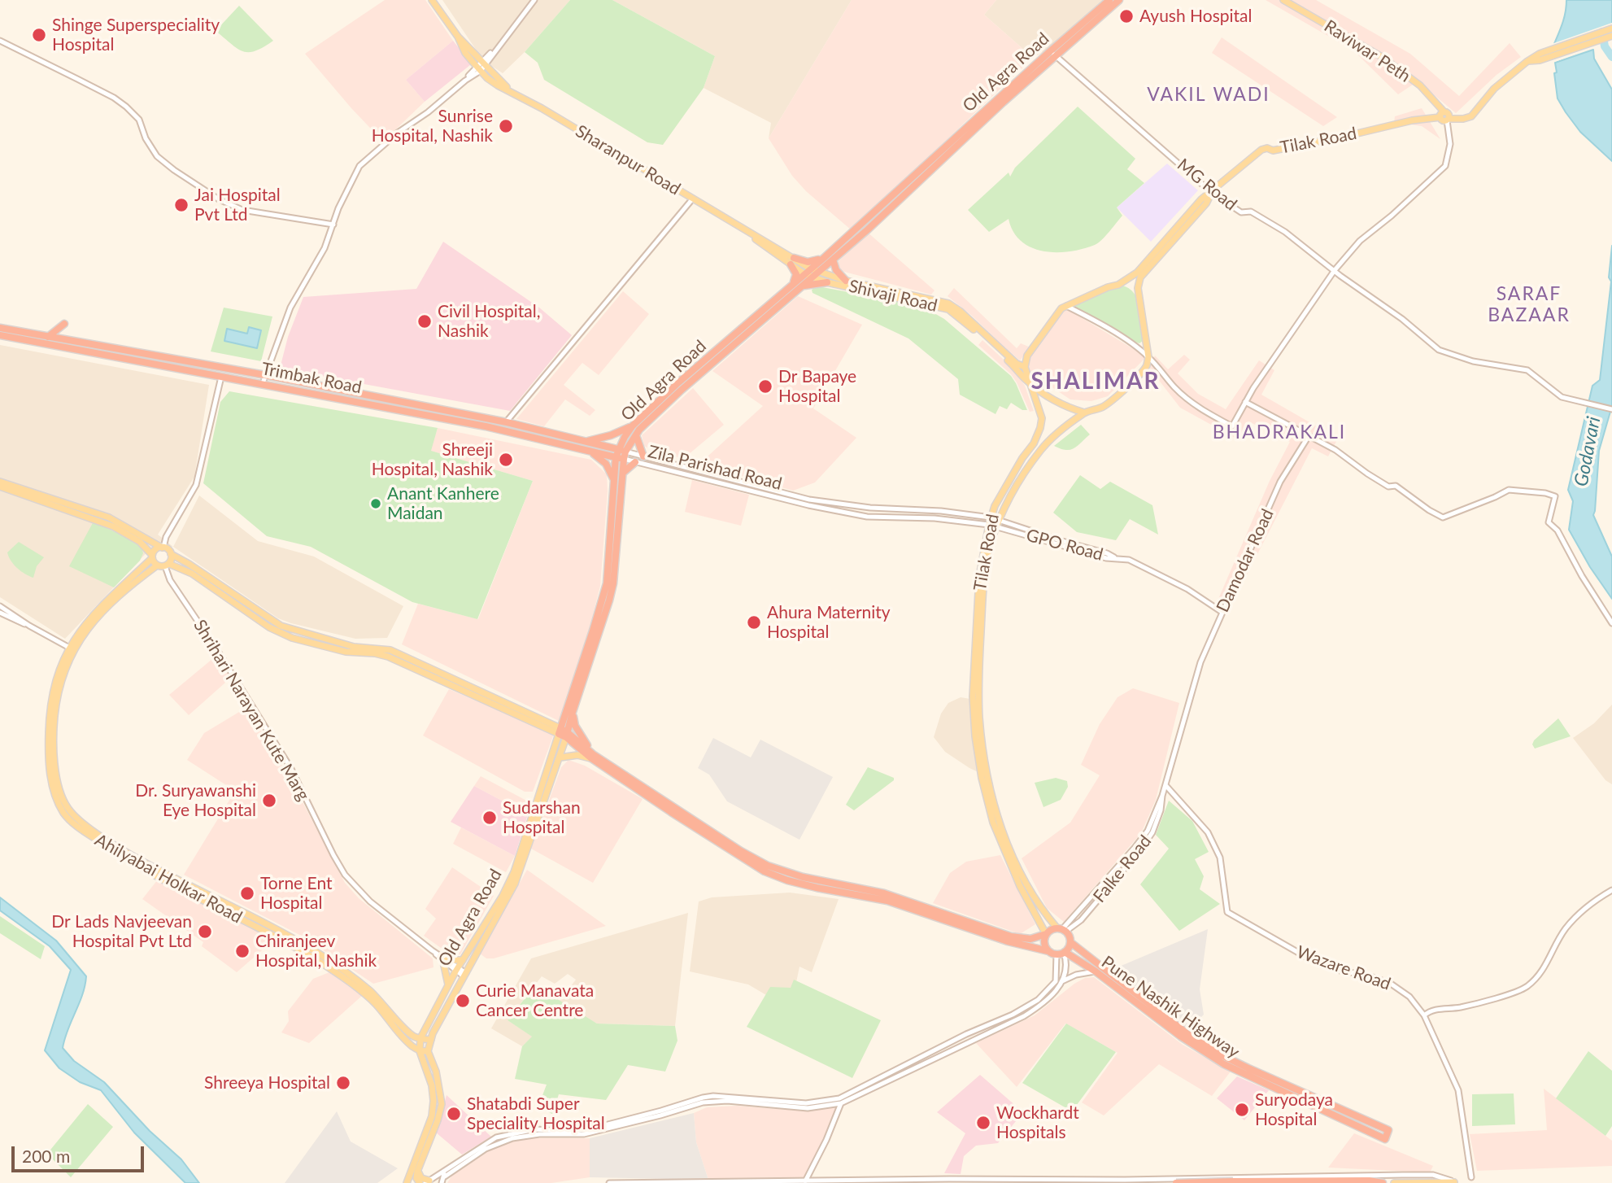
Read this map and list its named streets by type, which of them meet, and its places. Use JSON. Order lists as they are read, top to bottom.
{
  "streets": {
    "highway": ["Old Agra Road", "Trimbak Road", "Pune Nashik Highway"],
    "main road": [
      "Raviwar Peth",
      "Tilak Road",
      "Sharanpur Road",
      "Shivaji Road",
      "Ahilyabai Holkar Road"
    ],
    "street": [
      "MG Road",
      "Zila Parishad Road",
      "GPO Road",
      "Damodar Road",
      "Shrihari Narayan Kute Marg",
      "Falke Road",
      "Wazare Road"
    ]
  },
  "crossings": [
    ["Raviwar Peth", "Tilak Road"],
    ["Old Agra Road", "Sharanpur Road"],
    ["Old Agra Road", "MG Road"],
    ["Old Agra Road", "Shivaji Road"],
    ["Old Agra Road", "Trimbak Road"],
    ["Old Agra Road", "Zila Parishad Road"],
    ["Old Agra Road", "Shrihari Narayan Kute Marg"],
    ["Old Agra Road", "Ahilyabai Holkar Road"],
    ["Tilak Road", "MG Road"],
    ["Tilak Road", "Shivaji Road"],
    ["Tilak Road", "GPO Road"],
    ["Tilak Road", "Falke Road"],
    ["Tilak Road", "Pune Nashik Highway"],
    ["Sharanpur Road", "Shivaji Road"],
    ["Trimbak Road", "Zila Parishad Road"],
    ["Zila Parishad Road", "GPO Road"],
    ["GPO Road", "Damodar Road"],
    ["Damodar Road", "Falke Road"],
    ["Damodar Road", "Wazare Road"],
    ["Shrihari Narayan Kute Marg", "Ahilyabai Holkar Road"],
    ["Falke Road", "Pune Nashik Highway"]
  ],
  "districts": [
    "VAKIL WADI",
    "SARAF BAZAAR",
    "SHALIMAR",
    "BHADRAKALI"
  ],
  "water": ["Godavari"],
  "places": [
    "Ayush Hospital",
    "Shinge Superspeciality Hospital",
    "Sunrise Hospital, Nashik",
    "Jai Hospital Pvt Ltd",
    "Civil Hospital, Nashik",
    "Dr Bapaye Hospital",
    "Shreeji Hospital, Nashik",
    "Anant Kanhere Maidan",
    "Ahura Maternity Hospital",
    "Dr. Suryawanshi Eye Hospital",
    "Sudarshan Hospital",
    "Torne Ent Hospital",
    "Dr Lads Navjeevan Hospital Pvt Ltd",
    "Chiranjeev Hospital, Nashik",
    "Curie Manavata Cancer Centre",
    "Shreeya Hospital",
    "Suryodaya Hospital",
    "Shatabdi Super Speciality Hospital",
    "Wockhardt Hospitals"
  ],
  "scale_bar": "200 m"
}
